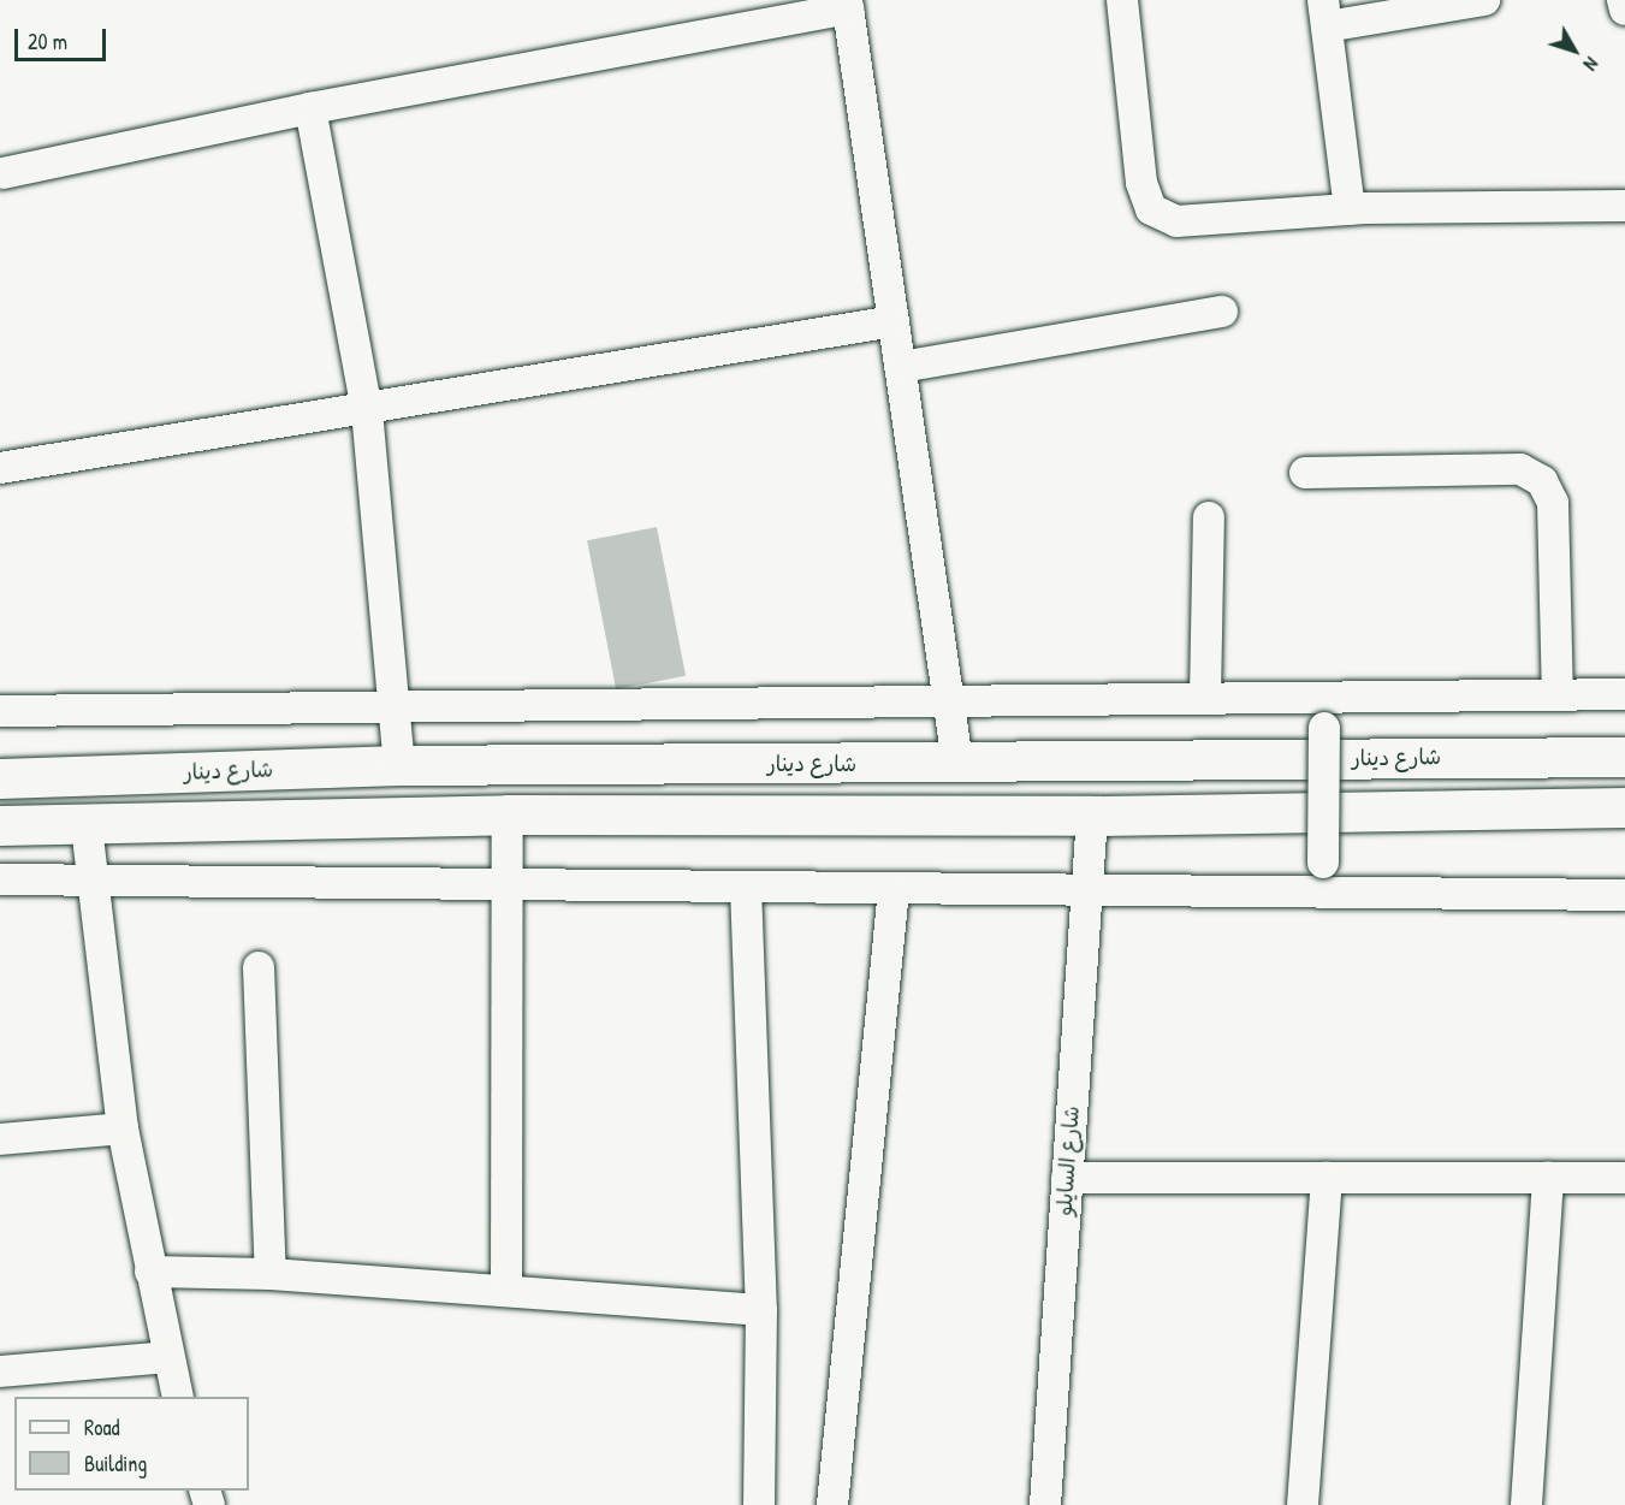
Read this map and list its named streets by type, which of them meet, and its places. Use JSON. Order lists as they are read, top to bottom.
{
  "streets": {
    "main road": ["شارع دينار"],
    "street": ["شارع السايلو"]
  },
  "legend": ["Road", "Building"],
  "scale_bar": "20 m",
  "north": "bottom right"
}
